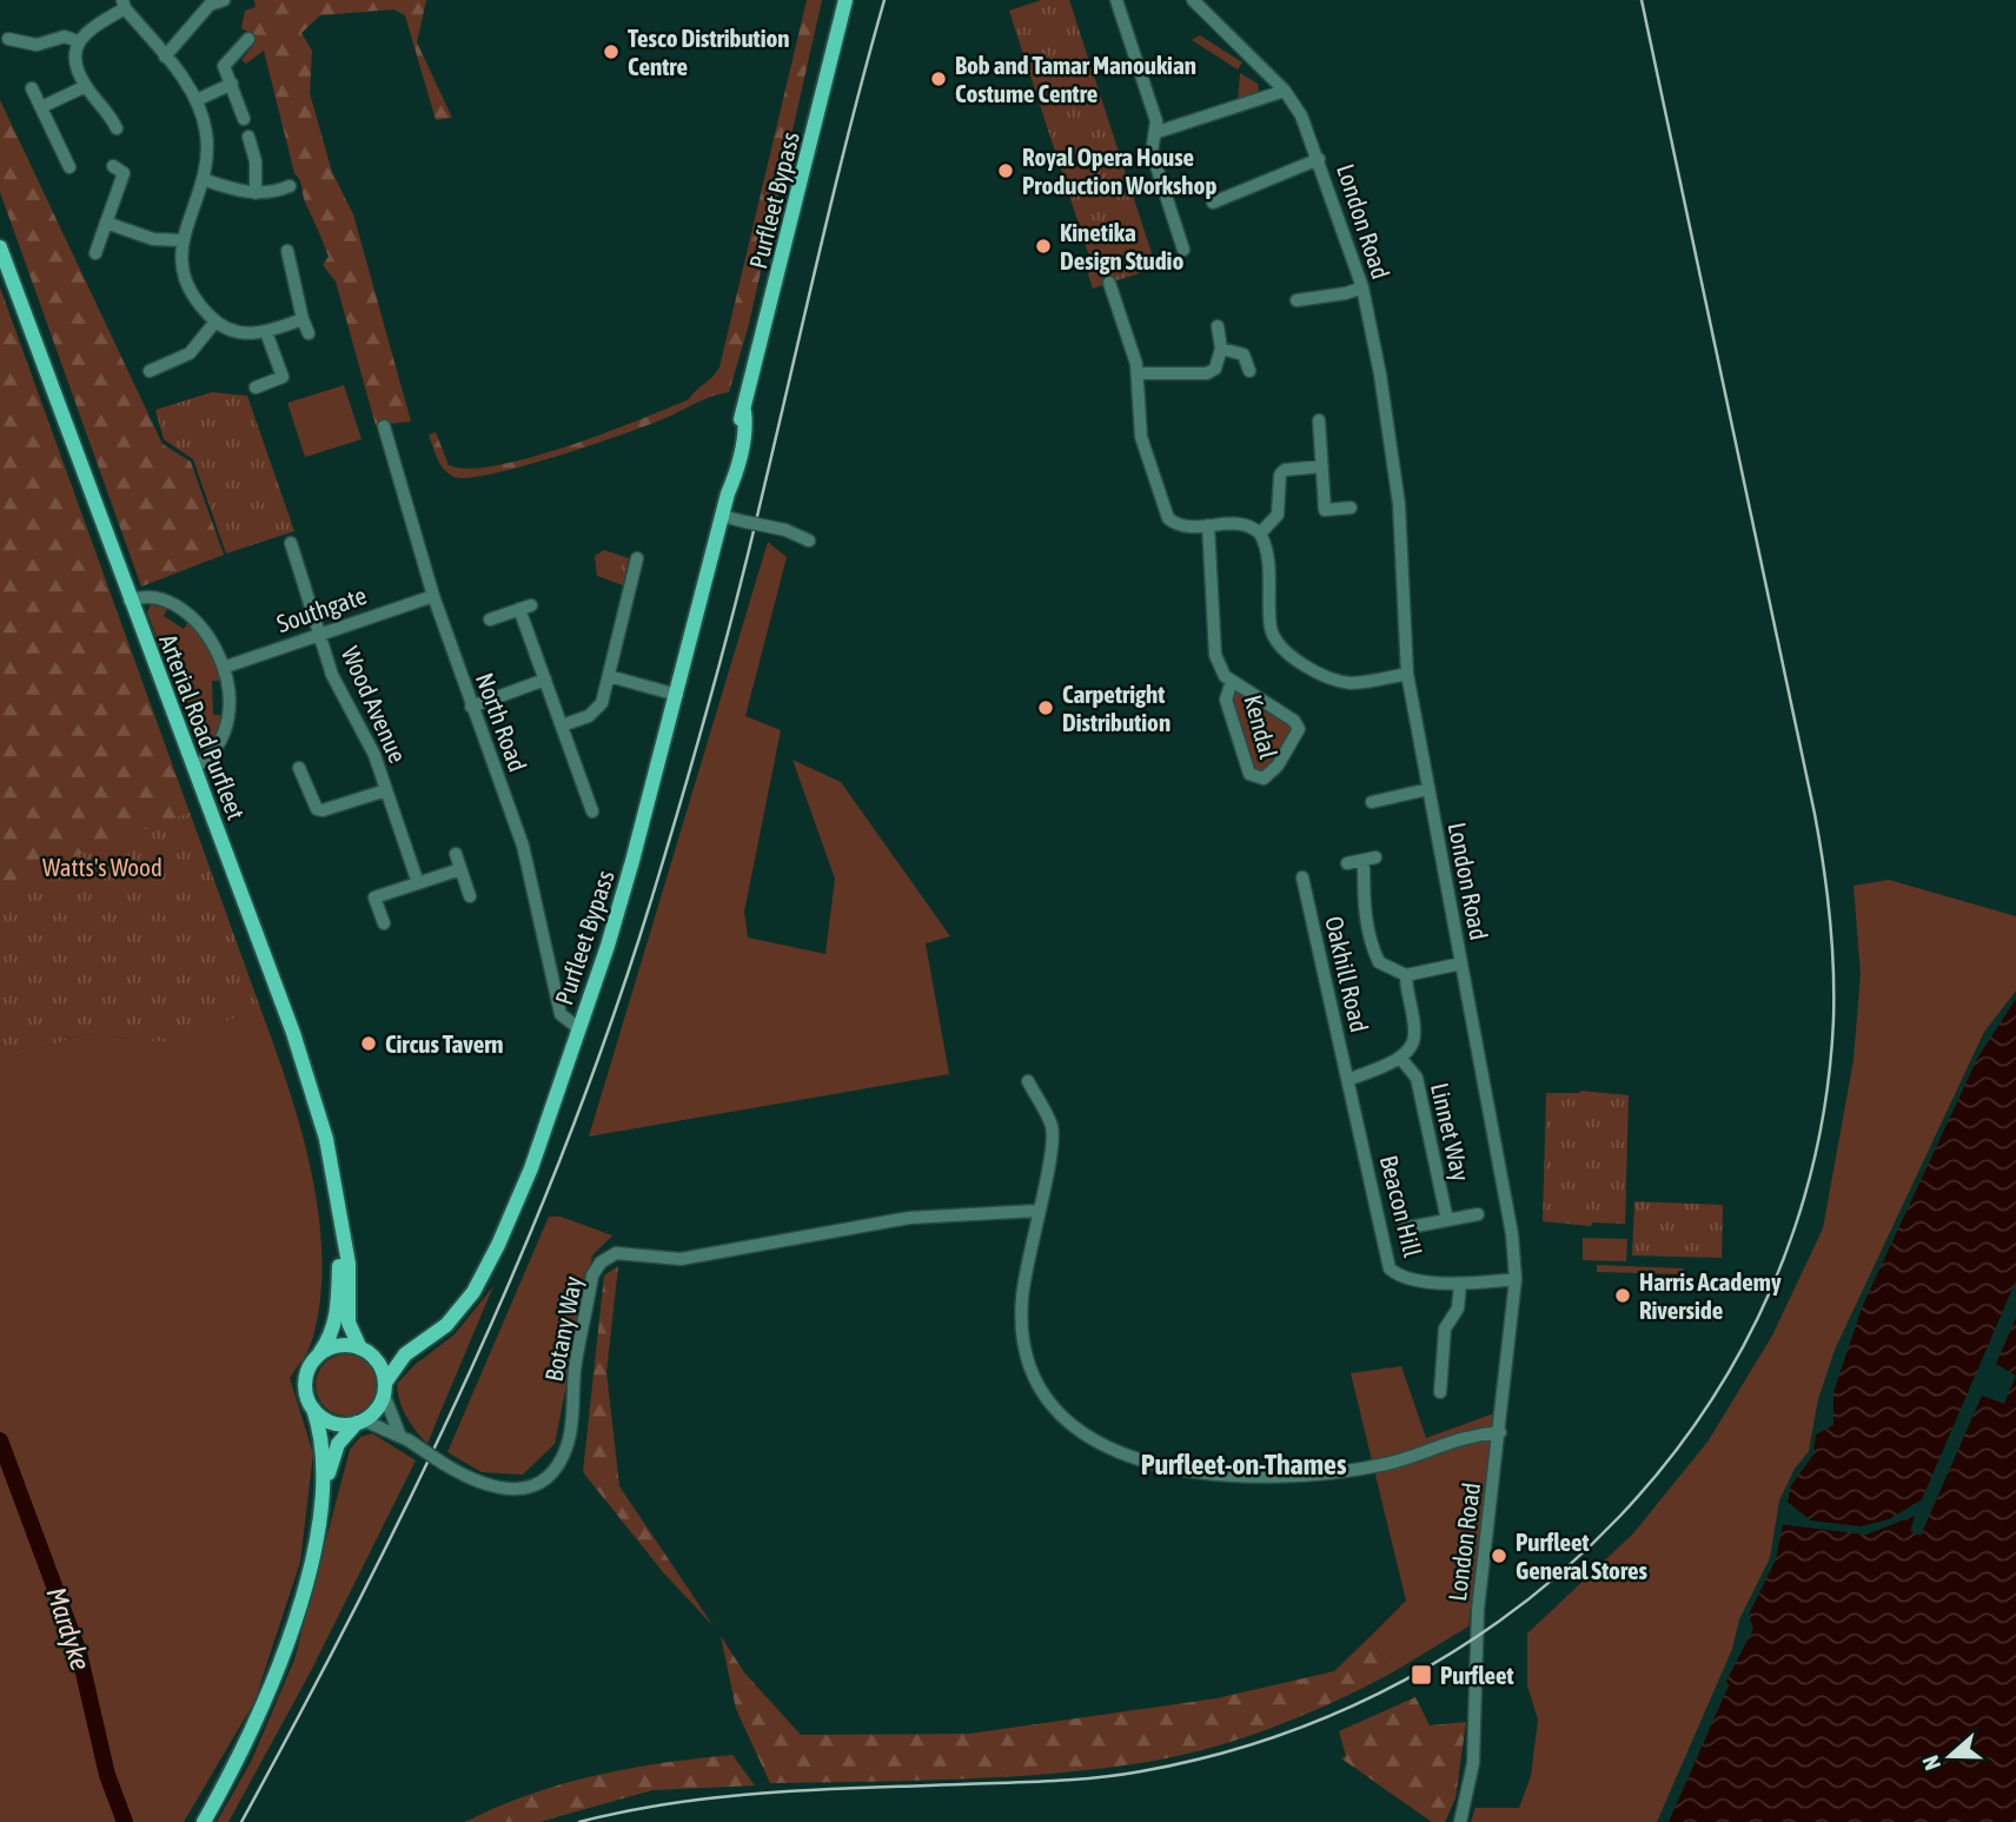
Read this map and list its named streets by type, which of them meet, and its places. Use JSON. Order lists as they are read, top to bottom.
{
  "streets": {
    "main road": ["Purfleet Bypass", "Arterial Road Purfleet"],
    "street": [
      "London Road",
      "Southgate",
      "Wood Avenue",
      "North Road",
      "Kendal",
      "Oakhill Road",
      "Linnet Way",
      "Beacon Hill",
      "Botany Way"
    ]
  },
  "crossings": [
    ["Purfleet Bypass", "North Road"],
    ["Purfleet Bypass", "Arterial Road Purfleet"],
    ["Purfleet Bypass", "Botany Way"],
    ["London Road", "Beacon Hill"],
    ["Southgate", "Wood Avenue"],
    ["Southgate", "North Road"],
    ["Arterial Road Purfleet", "Botany Way"],
    ["Oakhill Road", "Beacon Hill"]
  ],
  "districts": ["Purfleet-on-Thames"],
  "water": ["Mardyke"],
  "parks": ["Watts's Wood"],
  "places": {
    "other": [
      "Tesco Distribution Centre",
      "Bob and Tamar Manoukian Costume Centre",
      "Royal Opera House Production Workshop",
      "Kinetika Design Studio",
      "Carpetright Distribution",
      "Circus Tavern",
      "Harris Academy Riverside",
      "Purfleet General Stores"
    ],
    "transit": ["Purfleet"]
  },
  "north": "left"
}
